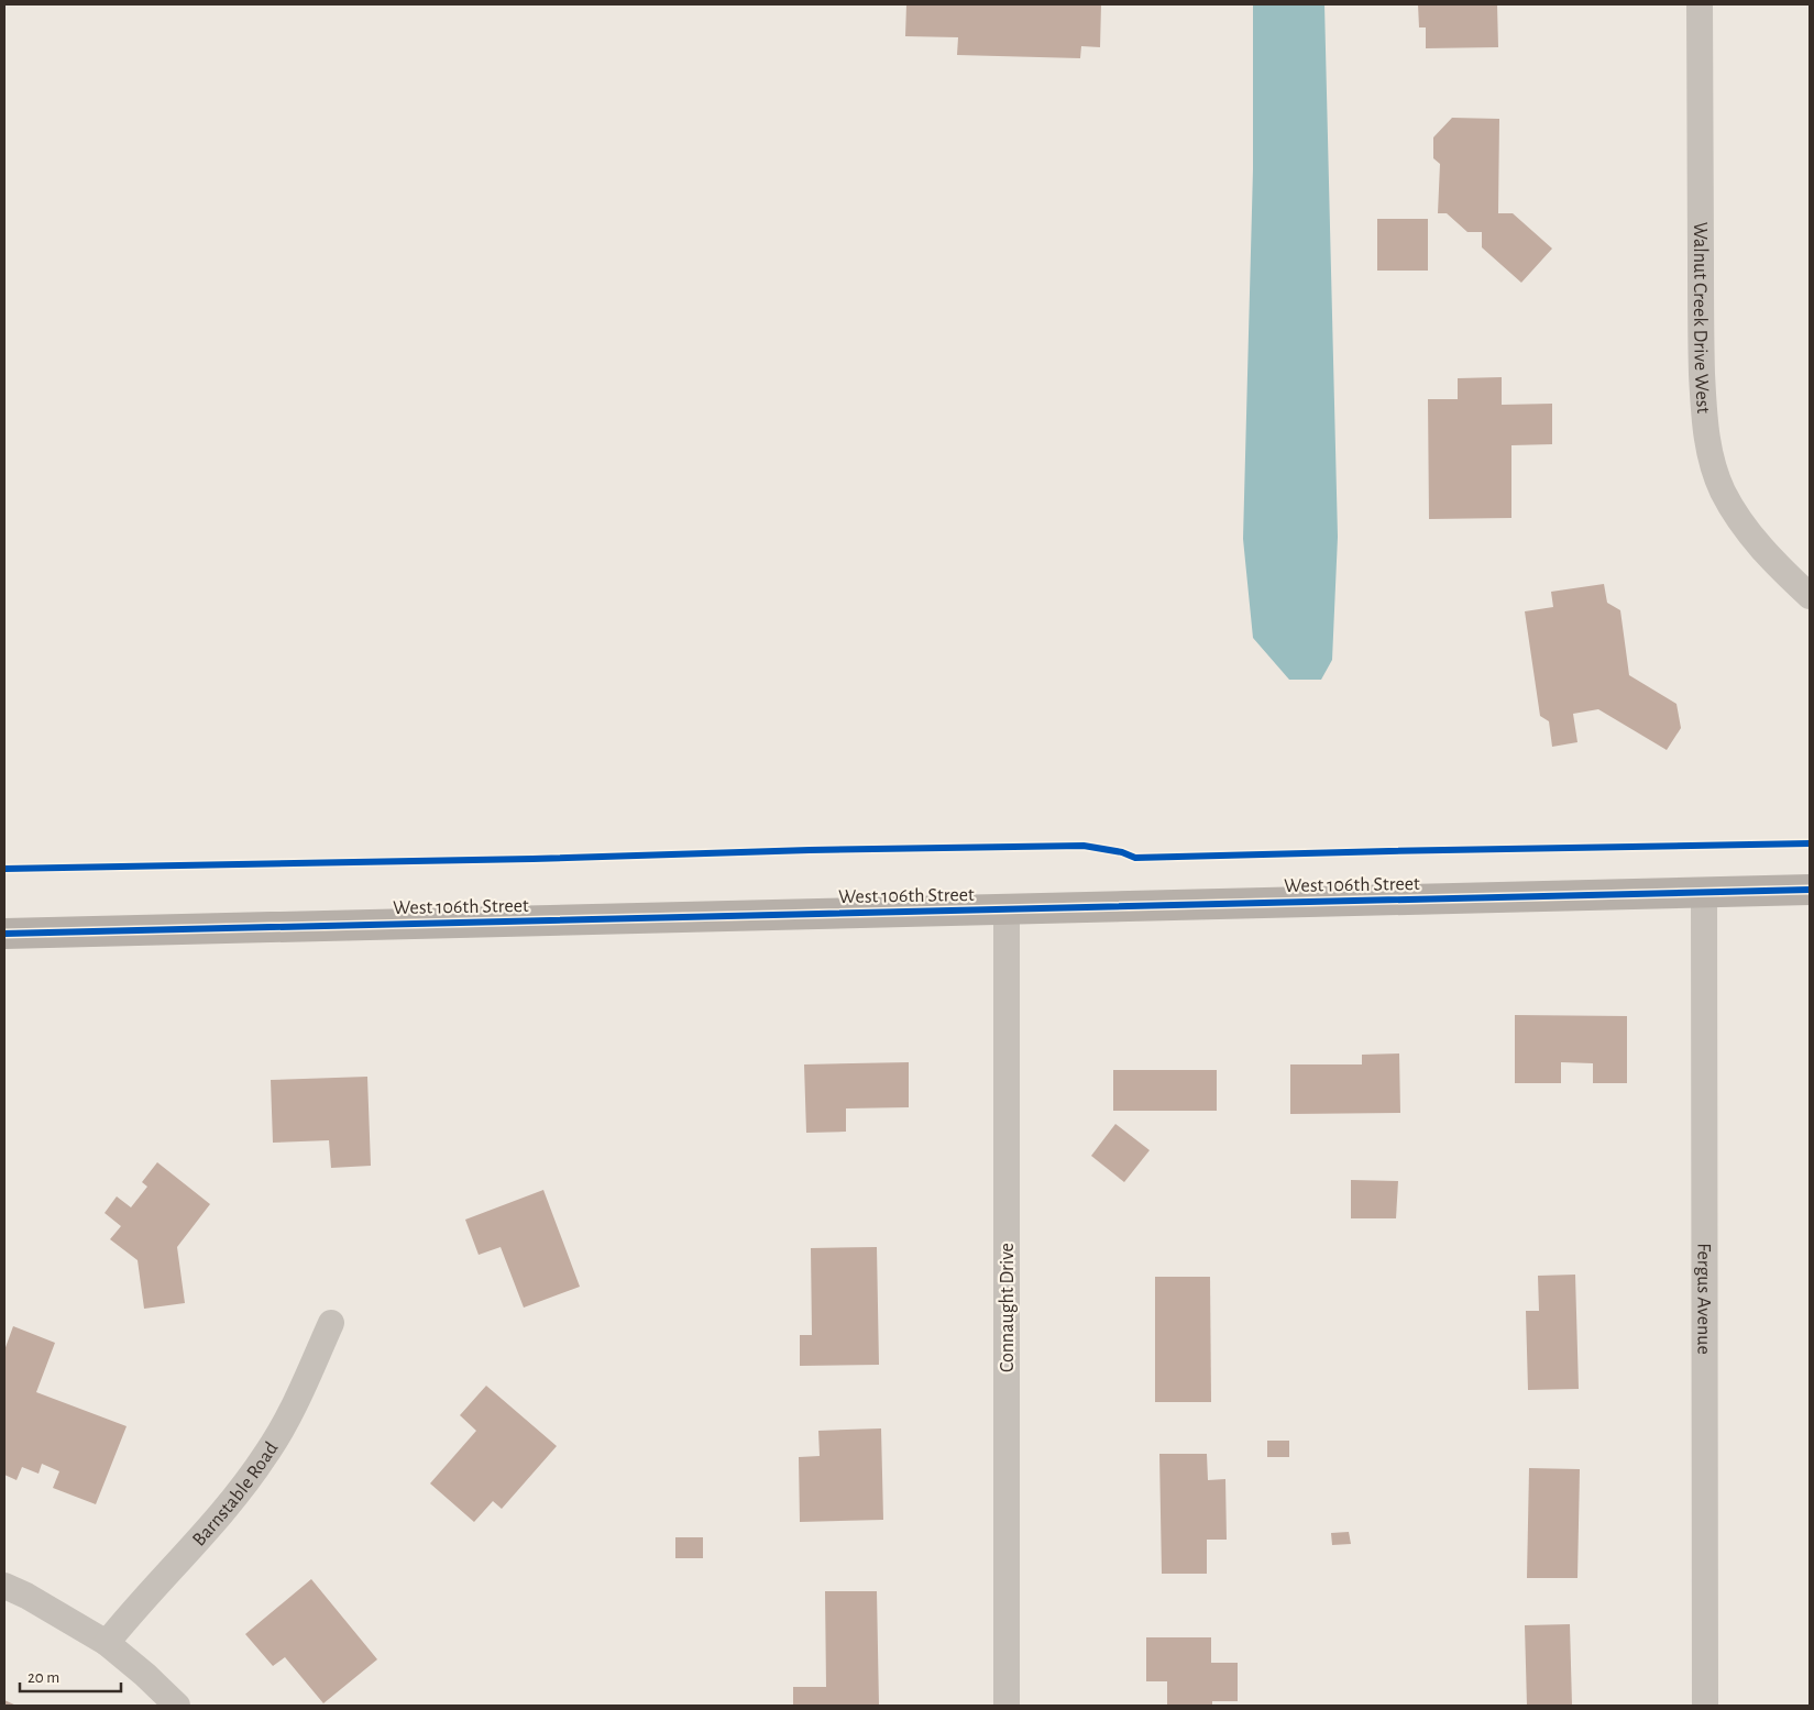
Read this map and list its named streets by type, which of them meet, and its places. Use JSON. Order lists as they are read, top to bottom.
{
  "streets": {
    "street": [
      "Walnut Creek Drive West",
      "West 106th Street",
      "Fergus Avenue",
      "Connaught Drive",
      "Barnstable Road"
    ]
  },
  "crossings": [
    ["West 106th Street", "Fergus Avenue"],
    ["West 106th Street", "Connaught Drive"]
  ],
  "scale_bar": "20 m"
}
